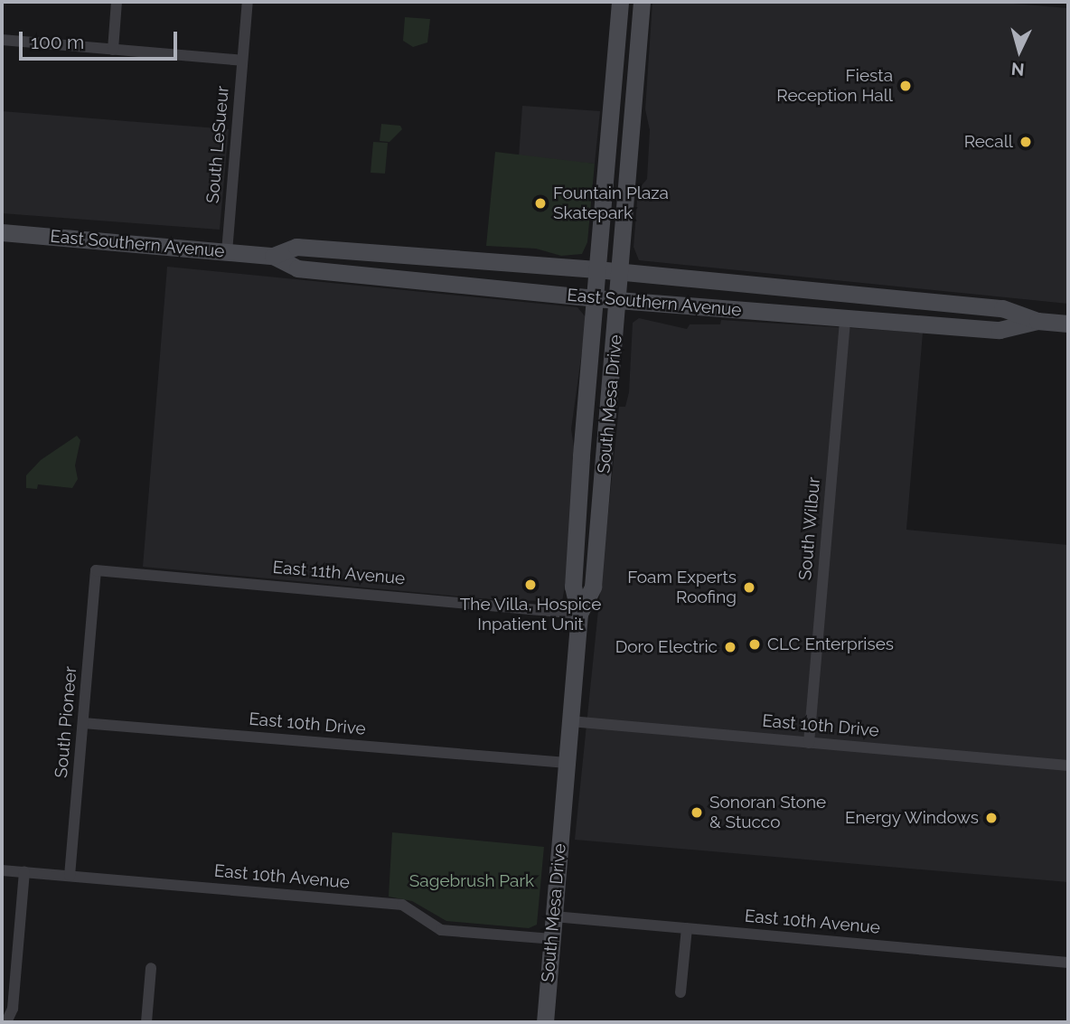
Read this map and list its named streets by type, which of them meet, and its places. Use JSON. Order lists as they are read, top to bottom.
{
  "streets": {
    "main road": ["East Southern Avenue", "South Mesa Drive"],
    "street": [
      "South LeSueur",
      "South Wilbur",
      "East 11th Avenue",
      "South Pioneer",
      "East 10th Drive",
      "East 10th Avenue"
    ]
  },
  "crossings": [
    ["South LeSueur", "East Southern Avenue"],
    ["East Southern Avenue", "South Mesa Drive"],
    ["East Southern Avenue", "South Wilbur"],
    ["South Mesa Drive", "East 11th Avenue"],
    ["South Mesa Drive", "East 10th Drive"],
    ["South Mesa Drive", "East 10th Avenue"],
    ["South Wilbur", "East 10th Drive"],
    ["East 11th Avenue", "South Pioneer"],
    ["South Pioneer", "East 10th Drive"],
    ["South Pioneer", "East 10th Avenue"]
  ],
  "parks": ["Sagebrush Park"],
  "places": [
    "Fiesta Reception Hall",
    "Recall",
    "Fountain Plaza Skatepark",
    "The Villa, Hospice Inpatient Unit",
    "Foam Experts Roofing",
    "CLC Enterprises",
    "Doro Electric",
    "Sonoran Stone & Stucco",
    "Energy Windows"
  ],
  "scale_bar": "100 m",
  "north": "bottom"
}
